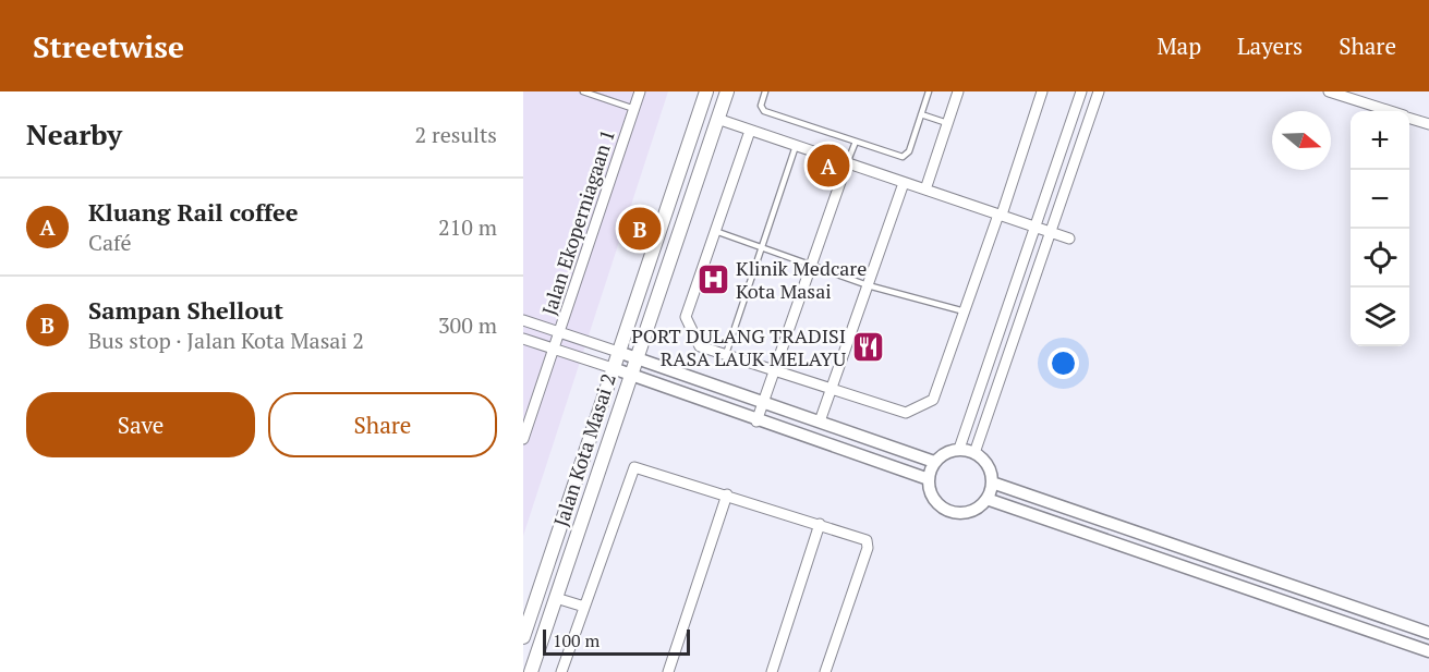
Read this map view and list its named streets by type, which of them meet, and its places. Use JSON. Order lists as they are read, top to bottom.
{
  "streets": {
    "main road": ["Jalan Kota Masai 2"],
    "street": ["Jalan Ekoperniagaan 1"]
  },
  "places": {
    "hospital": ["Klinik Medcare Kota Masai"],
    "restaurant": ["PORT DULANG TRADISI RASA LAUK MELAYU"]
  },
  "scale_bar": "100 m",
  "north": "right",
  "page": {
    "header": "Streetwise",
    "nav": ["Map", "Layers", "Share"],
    "heading": ["Nearby", "2 results"],
    "map_buttons": ["+", "−"],
    "pins": ["A", "B"],
    "list": [
      {
        "mark": "A",
        "name": "Kluang Rail coffee",
        "note": "Café",
        "value": "210 m"
      },
      {
        "mark": "B",
        "name": "Sampan Shellout",
        "note": "Bus stop · Jalan Kota Masai 2",
        "value": "300 m"
      }
    ],
    "buttons": ["Save", "Share"],
    "scale": "100 m"
  }
}
